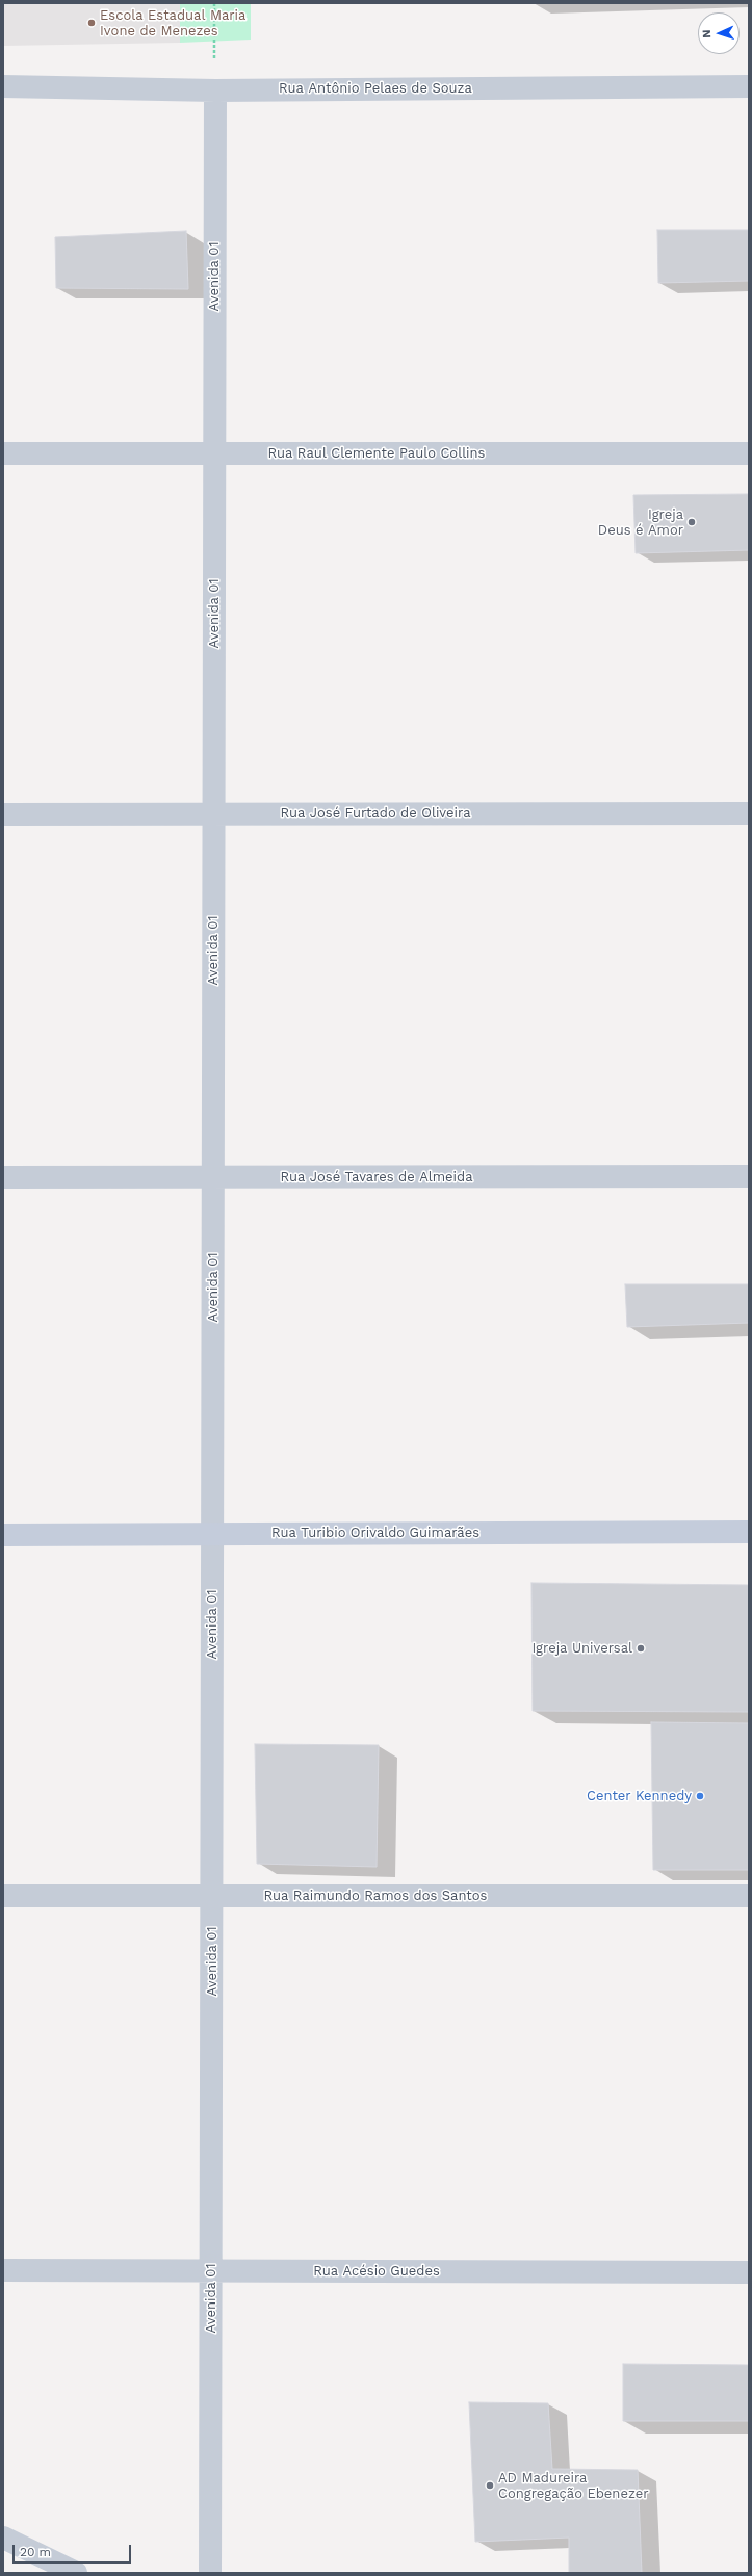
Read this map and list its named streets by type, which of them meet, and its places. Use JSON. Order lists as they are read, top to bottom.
{
  "streets": {
    "street": [
      "Rua Antônio Pelaes de Souza",
      "Avenida 01",
      "Rua Raul Clemente Paulo Collins",
      "Rua José Furtado de Oliveira",
      "Rua José Tavares de Almeida",
      "Rua Turibio Orivaldo Guimarães",
      "Rua Raimundo Ramos dos Santos",
      "Rua Acésio Guedes"
    ]
  },
  "crossings": [
    ["Rua Antônio Pelaes de Souza", "Avenida 01"],
    ["Avenida 01", "Rua Raul Clemente Paulo Collins"],
    ["Avenida 01", "Rua José Furtado de Oliveira"],
    ["Avenida 01", "Rua José Tavares de Almeida"],
    ["Avenida 01", "Rua Turibio Orivaldo Guimarães"],
    ["Avenida 01", "Rua Raimundo Ramos dos Santos"],
    ["Avenida 01", "Rua Acésio Guedes"]
  ],
  "places": [
    "Escola Estadual Maria Ivone de Menezes",
    "Igreja Deus é Amor",
    "Igreja Universal",
    "Center Kennedy",
    "AD Madureira Congregação Ebenezer"
  ],
  "scale_bar": "20 m",
  "north": "left"
}
